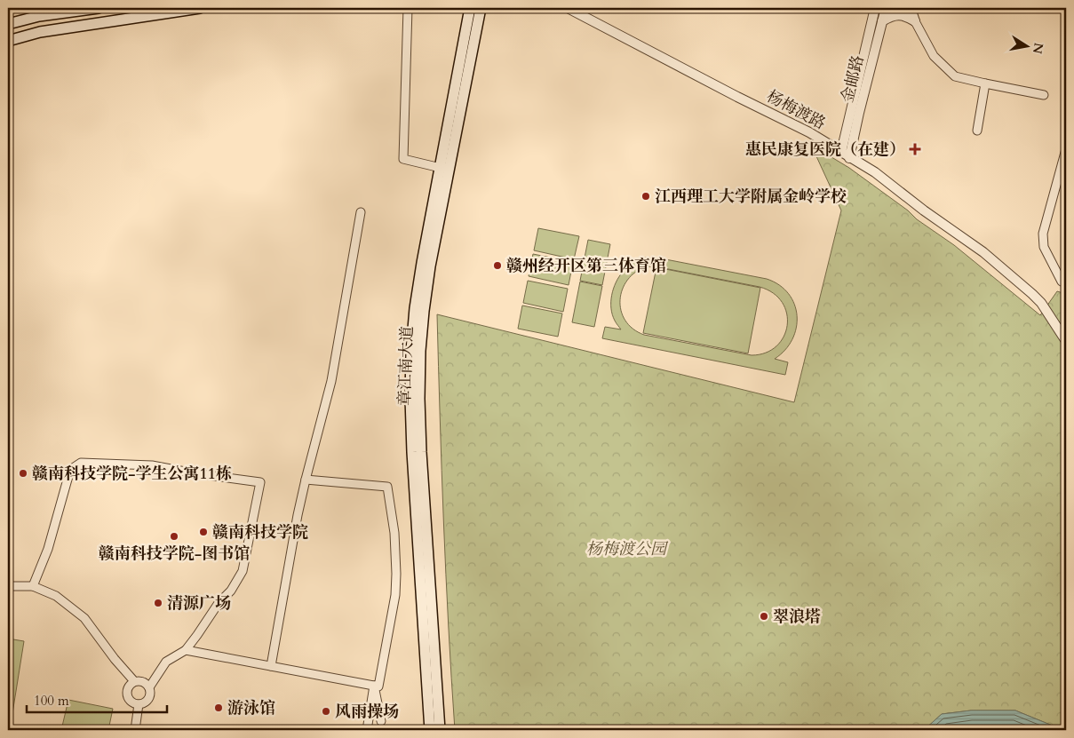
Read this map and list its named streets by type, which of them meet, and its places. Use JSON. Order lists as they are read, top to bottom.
{
  "streets": {
    "main road": ["章江南大道"],
    "street": ["金邮路", "杨梅渡路"]
  },
  "crossings": [
    ["金邮路", "杨梅渡路"]
  ],
  "parks": ["杨梅渡公园"],
  "places": {
    "health": ["惠民康复医院（在建）"],
    "other": [
      "江西理工大学附属金岭学校",
      "赣州经开区第三体育馆",
      "赣南科技学院-学生公寓11栋",
      "赣南科技学院",
      "赣南科技学院-图书馆",
      "清源广场",
      "翠浪塔",
      "游泳馆",
      "风雨操场"
    ]
  },
  "scale_bar": "100 m",
  "north": "right"
}
